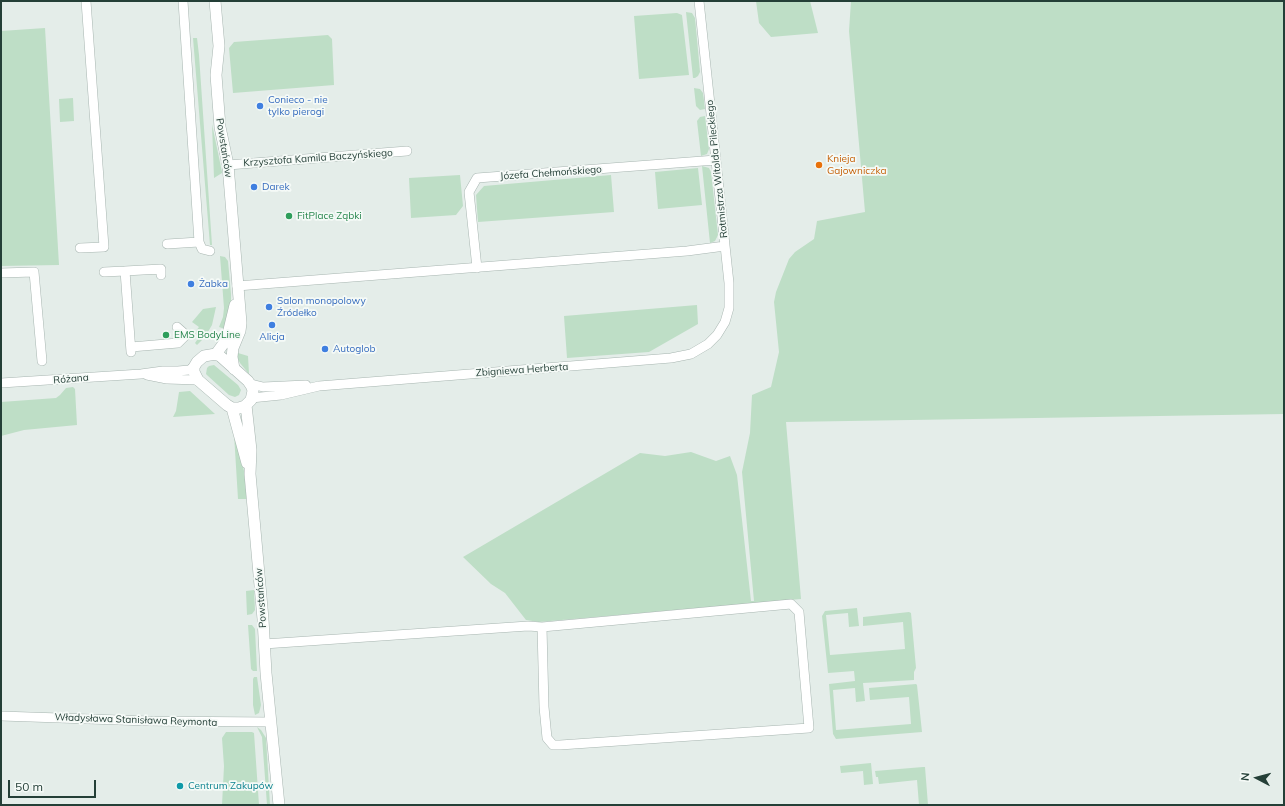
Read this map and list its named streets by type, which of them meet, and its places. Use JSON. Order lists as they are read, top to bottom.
{
  "streets": {
    "street": [
      "Powstańców",
      "Krzysztofa Kamila Baczyńskiego",
      "Rotmistrza Witolda Pileckiego",
      "Józefa Chełmońskiego",
      "Zbigniewa Herberta",
      "Różana",
      "Władysława Stanisława Reymonta"
    ]
  },
  "crossings": [
    ["Powstańców", "Krzysztofa Kamila Baczyńskiego"],
    ["Powstańców", "Zbigniewa Herberta"],
    ["Powstańców", "Władysława Stanisława Reymonta"],
    ["Rotmistrza Witolda Pileckiego", "Józefa Chełmońskiego"],
    ["Rotmistrza Witolda Pileckiego", "Zbigniewa Herberta"]
  ],
  "places": [
    "Conieco - nie tylko pierogi",
    "Knieja Gajowniczka",
    "Darek",
    "FitPlace Ząbki",
    "Żabka",
    "Salon monopolowy Źródełko",
    "Alicja",
    "EMS BodyLine",
    "Autoglob",
    "Centrum Zakupów"
  ],
  "scale_bar": "50 m",
  "north": "left"
}
